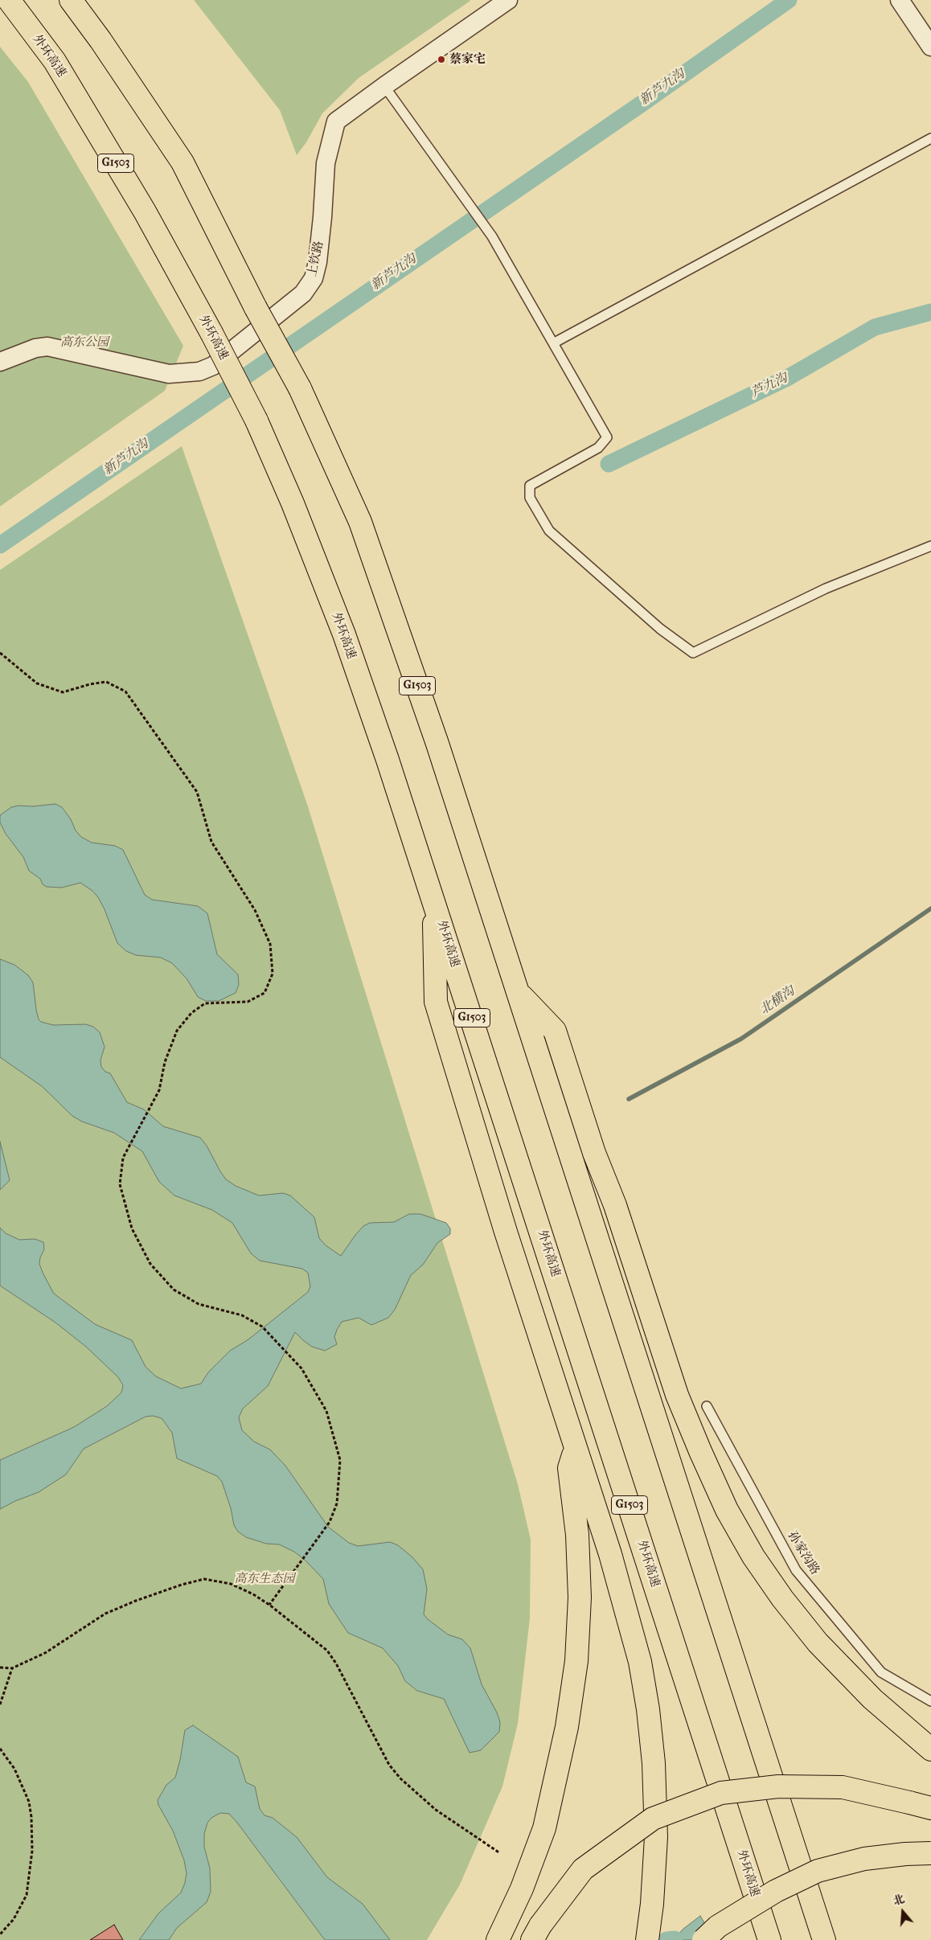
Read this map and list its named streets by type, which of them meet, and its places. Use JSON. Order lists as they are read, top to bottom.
{
  "streets": {
    "highway": ["外环高速", "G1503"],
    "street": ["上钦路"],
    "lane": ["孙家沟路"]
  },
  "water": ["新芦九沟", "芦九沟", "北横沟"],
  "parks": ["高东公园", "高东生态园"],
  "places": ["蔡家宅"],
  "north": "top"
}
